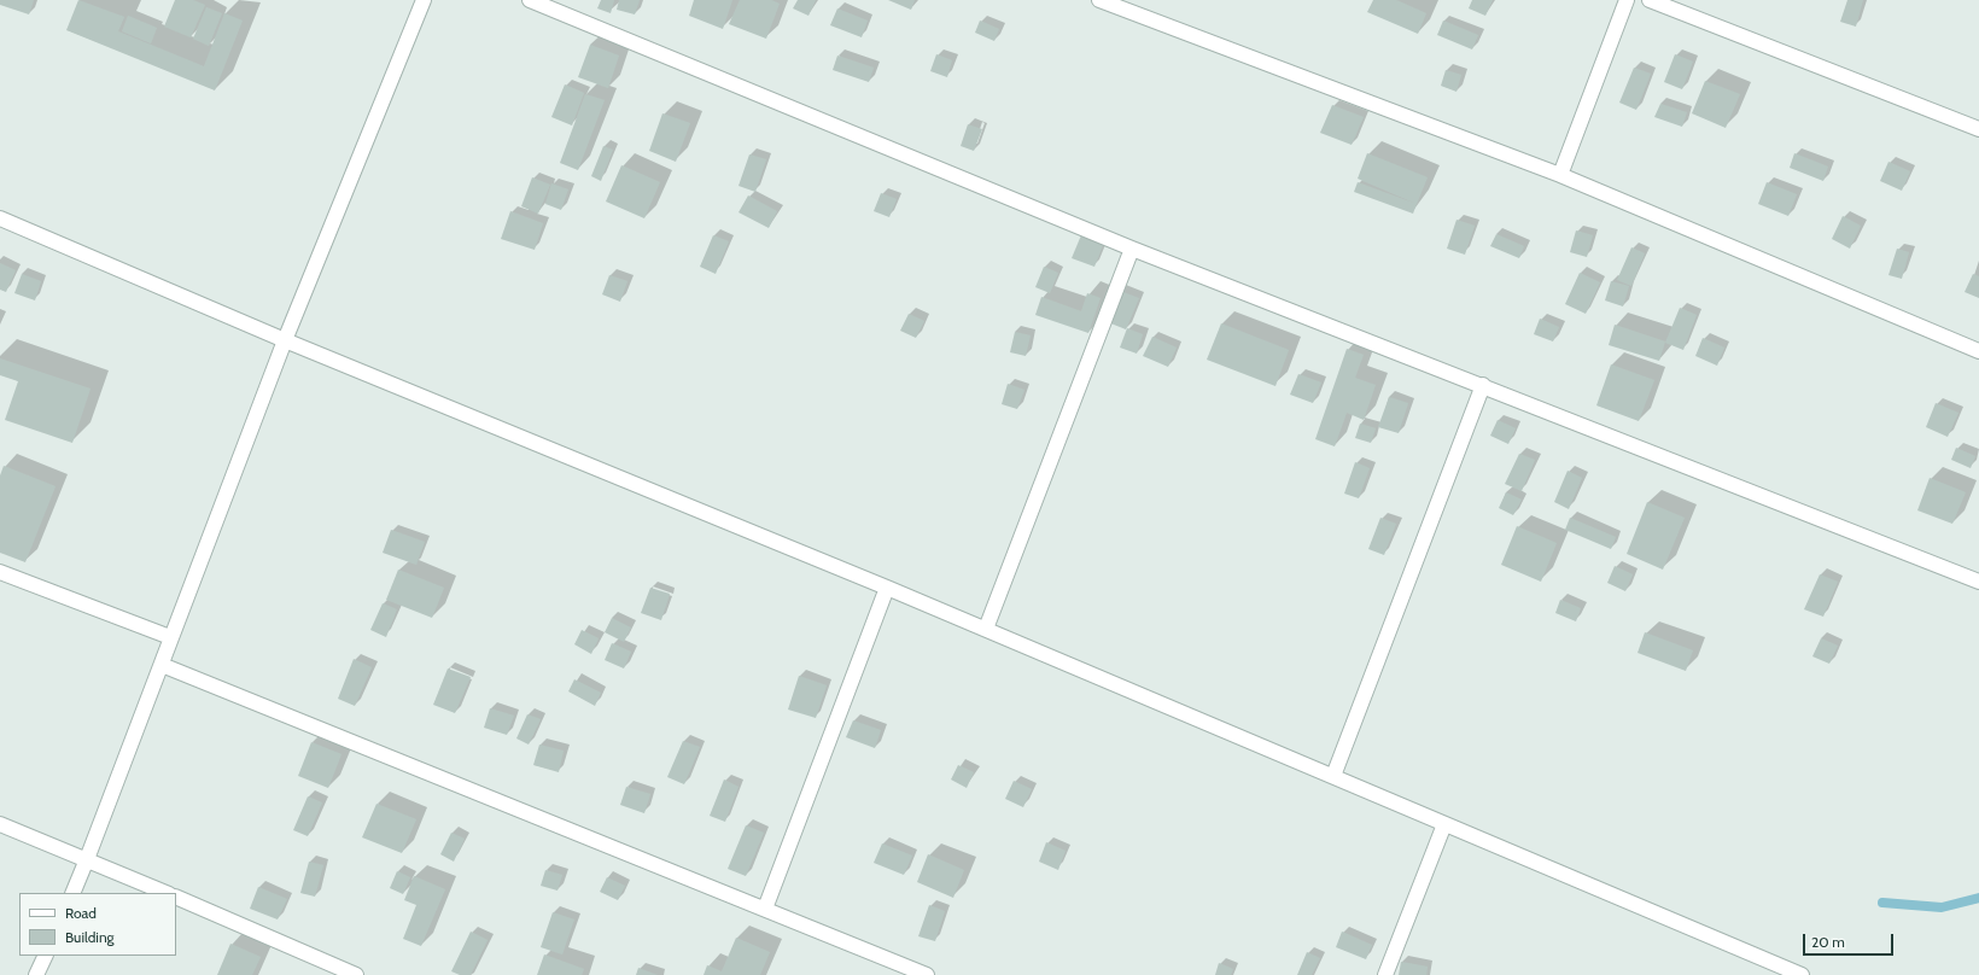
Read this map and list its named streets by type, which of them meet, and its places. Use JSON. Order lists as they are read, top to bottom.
{
  "legend": ["Road", "Building"],
  "scale_bar": "20 m"
}
